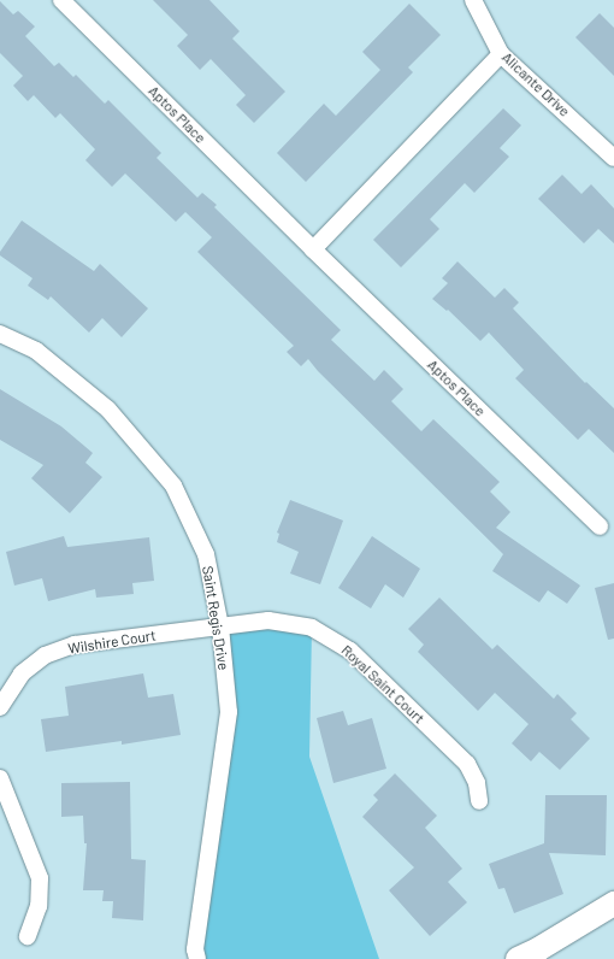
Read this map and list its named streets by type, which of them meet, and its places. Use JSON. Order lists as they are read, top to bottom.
{
  "streets": {
    "street": [
      "Alicante Drive",
      "Aptos Place",
      "Saint Regis Drive",
      "Wilshire Court",
      "Royal Saint Court"
    ]
  },
  "crossings": [
    ["Saint Regis Drive", "Wilshire Court"],
    ["Saint Regis Drive", "Royal Saint Court"],
    ["Wilshire Court", "Royal Saint Court"]
  ]
}
